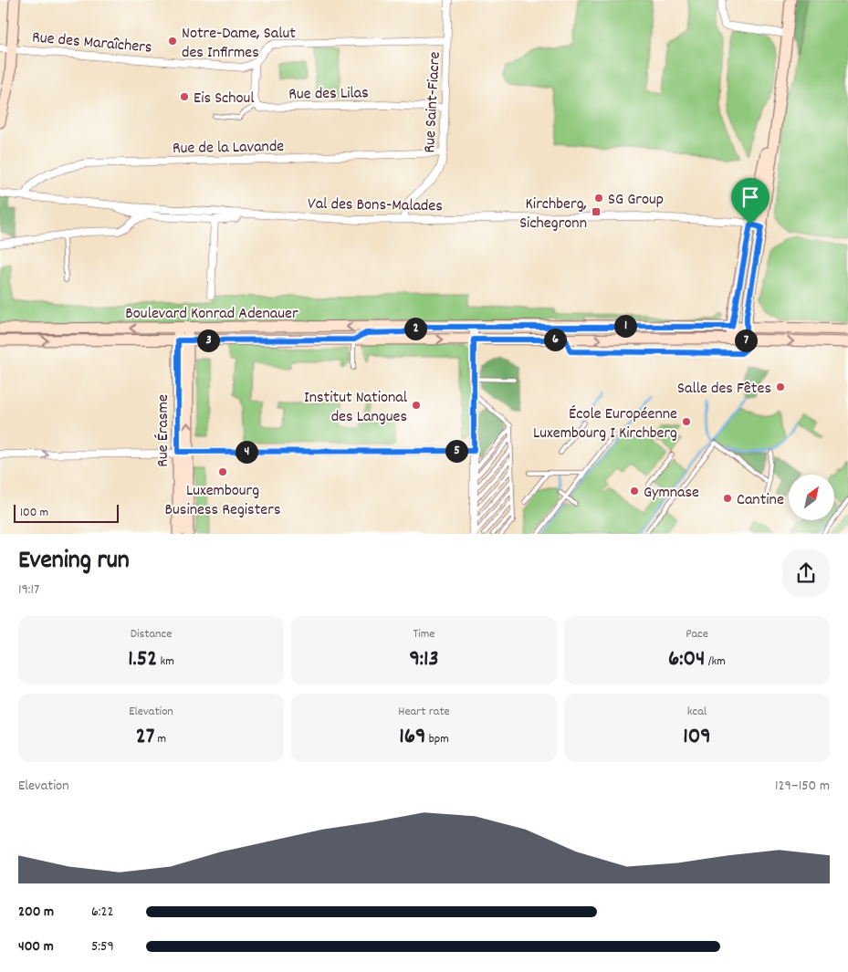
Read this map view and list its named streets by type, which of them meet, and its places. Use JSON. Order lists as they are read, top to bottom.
{
  "streets": {
    "main road": ["Boulevard Konrad Adenauer", "Rue Érasme"],
    "street": [
      "Rue des Maraîchers",
      "Rue des Lilas",
      "Rue Saint-Fiacre",
      "Rue de la Lavande",
      "Val des Bons-Malades"
    ]
  },
  "crossings": [
    ["Rue des Lilas", "Rue Saint-Fiacre"],
    ["Rue Saint-Fiacre", "Rue de la Lavande"],
    ["Rue Saint-Fiacre", "Val des Bons-Malades"],
    ["Rue de la Lavande", "Val des Bons-Malades"],
    ["Boulevard Konrad Adenauer", "Rue Érasme"]
  ],
  "places": {
    "other": [
      "Notre-Dame, Salut des Infirmes",
      "Eis Schoul",
      "SG Group",
      "Salle des Fêtes",
      "Institut National des Langues",
      "École Européenne Luxembourg I Kirchberg",
      "Luxembourg Business Registers",
      "Gymnase",
      "Cantine"
    ],
    "transit": ["Kirchberg, Sichegronn"]
  },
  "scale_bar": "100 m",
  "north": "top right",
  "page": {
    "pins": [
      "1",
      "2",
      "6",
      "3",
      "7",
      "5",
      "4"
    ],
    "scale": "100 m",
    "heading": ["Evening run", "19:17"],
    "stats": [
      ["Distance", "1.52 km"],
      ["Time", "9:13"],
      ["Pace", "6:04 /km"],
      ["Elevation", "27 m"],
      ["Heart rate", "169 bpm"],
      ["kcal", "109"]
    ],
    "chart": ["Elevation", "129–150 m"],
    "list": [
      {
        "name": "200 m",
        "note": "6:22"
      },
      {
        "name": "400 m",
        "note": "5:59"
      }
    ]
  }
}
